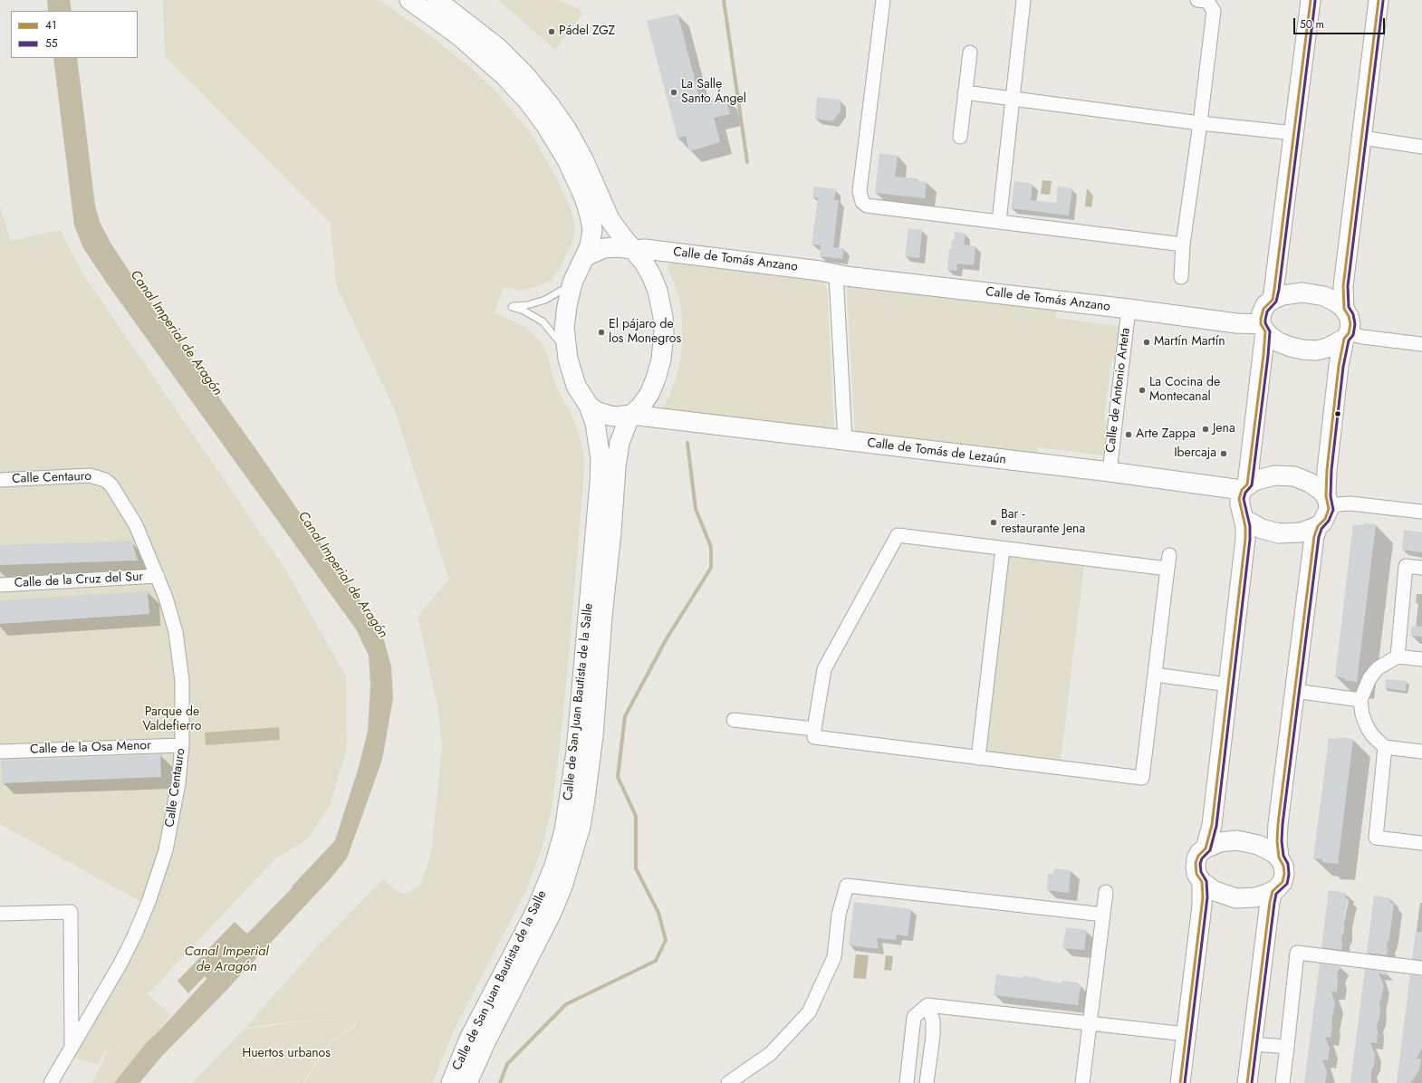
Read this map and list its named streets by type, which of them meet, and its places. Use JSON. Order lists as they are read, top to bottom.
{
  "streets": {
    "street": [
      "Calle de Tomás Anzano",
      "Calle de Antonio Arteta",
      "Calle de Tomás de Lezaún",
      "Calle Centauro",
      "Calle de la Cruz del Sur",
      "Calle de San Juan Bautista de la Salle",
      "Calle de la Osa Menor"
    ]
  },
  "crossings": [
    ["Calle de Tomás Anzano", "Calle de Antonio Arteta"],
    ["Calle de Tomás Anzano", "Calle de San Juan Bautista de la Salle"],
    ["Calle de Antonio Arteta", "Calle de Tomás de Lezaún"],
    ["Calle de Tomás de Lezaún", "Calle de San Juan Bautista de la Salle"],
    ["Calle Centauro", "Calle de la Cruz del Sur"],
    ["Calle Centauro", "Calle de la Osa Menor"]
  ],
  "water": ["Canal Imperial de Aragón"],
  "parks": ["Parque de Valdefierro", "Huertos urbanos"],
  "places": [
    "Pádel ZGZ",
    "La Salle Santo Ángel",
    "El pájaro de los Monegros",
    "Martín Martín",
    "La Cocina de Montecanal",
    "Jena",
    "Arte Zappa",
    "Ibercaja",
    "Bar - restaurante Jena"
  ],
  "lines": ["transit line 41", "transit line 55"],
  "legend": ["41", "55"],
  "scale_bar": "50 m"
}
